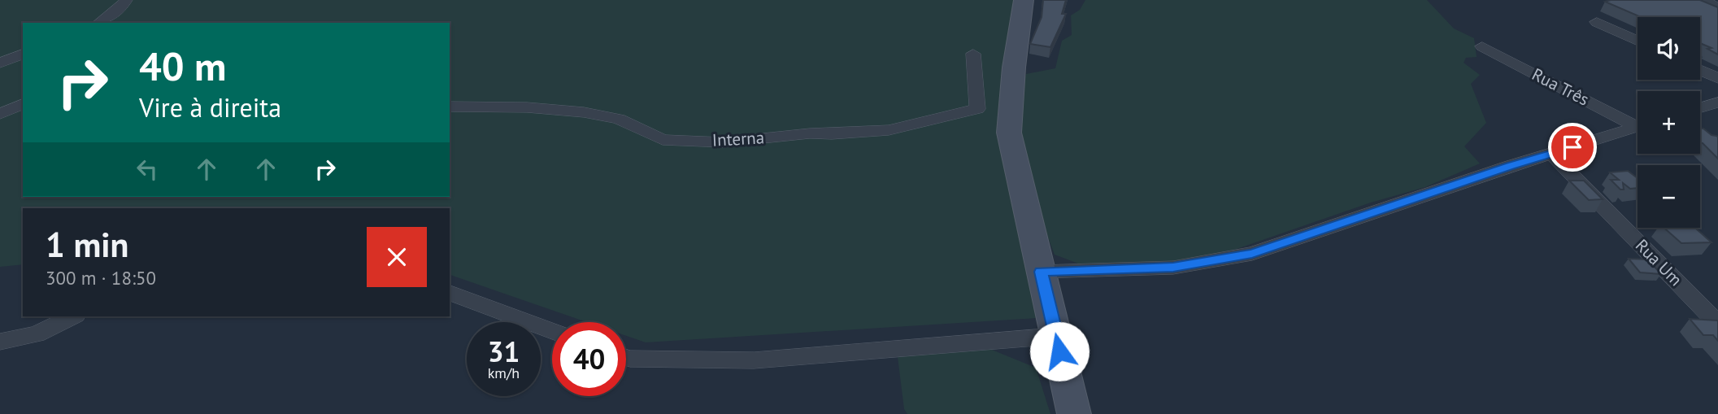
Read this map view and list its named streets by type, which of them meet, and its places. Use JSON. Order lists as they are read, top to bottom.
{
  "streets": {
    "street": ["Rua Três", "Interna", "Rua Um"]
  },
  "page": {
    "map_buttons": ["+", "−"],
    "turn": ["40 m", "Vire à direita"],
    "heading": ["1 min", "300 m · 18:50"],
    "speed": "31 km/h",
    "limit": "40"
  }
}
